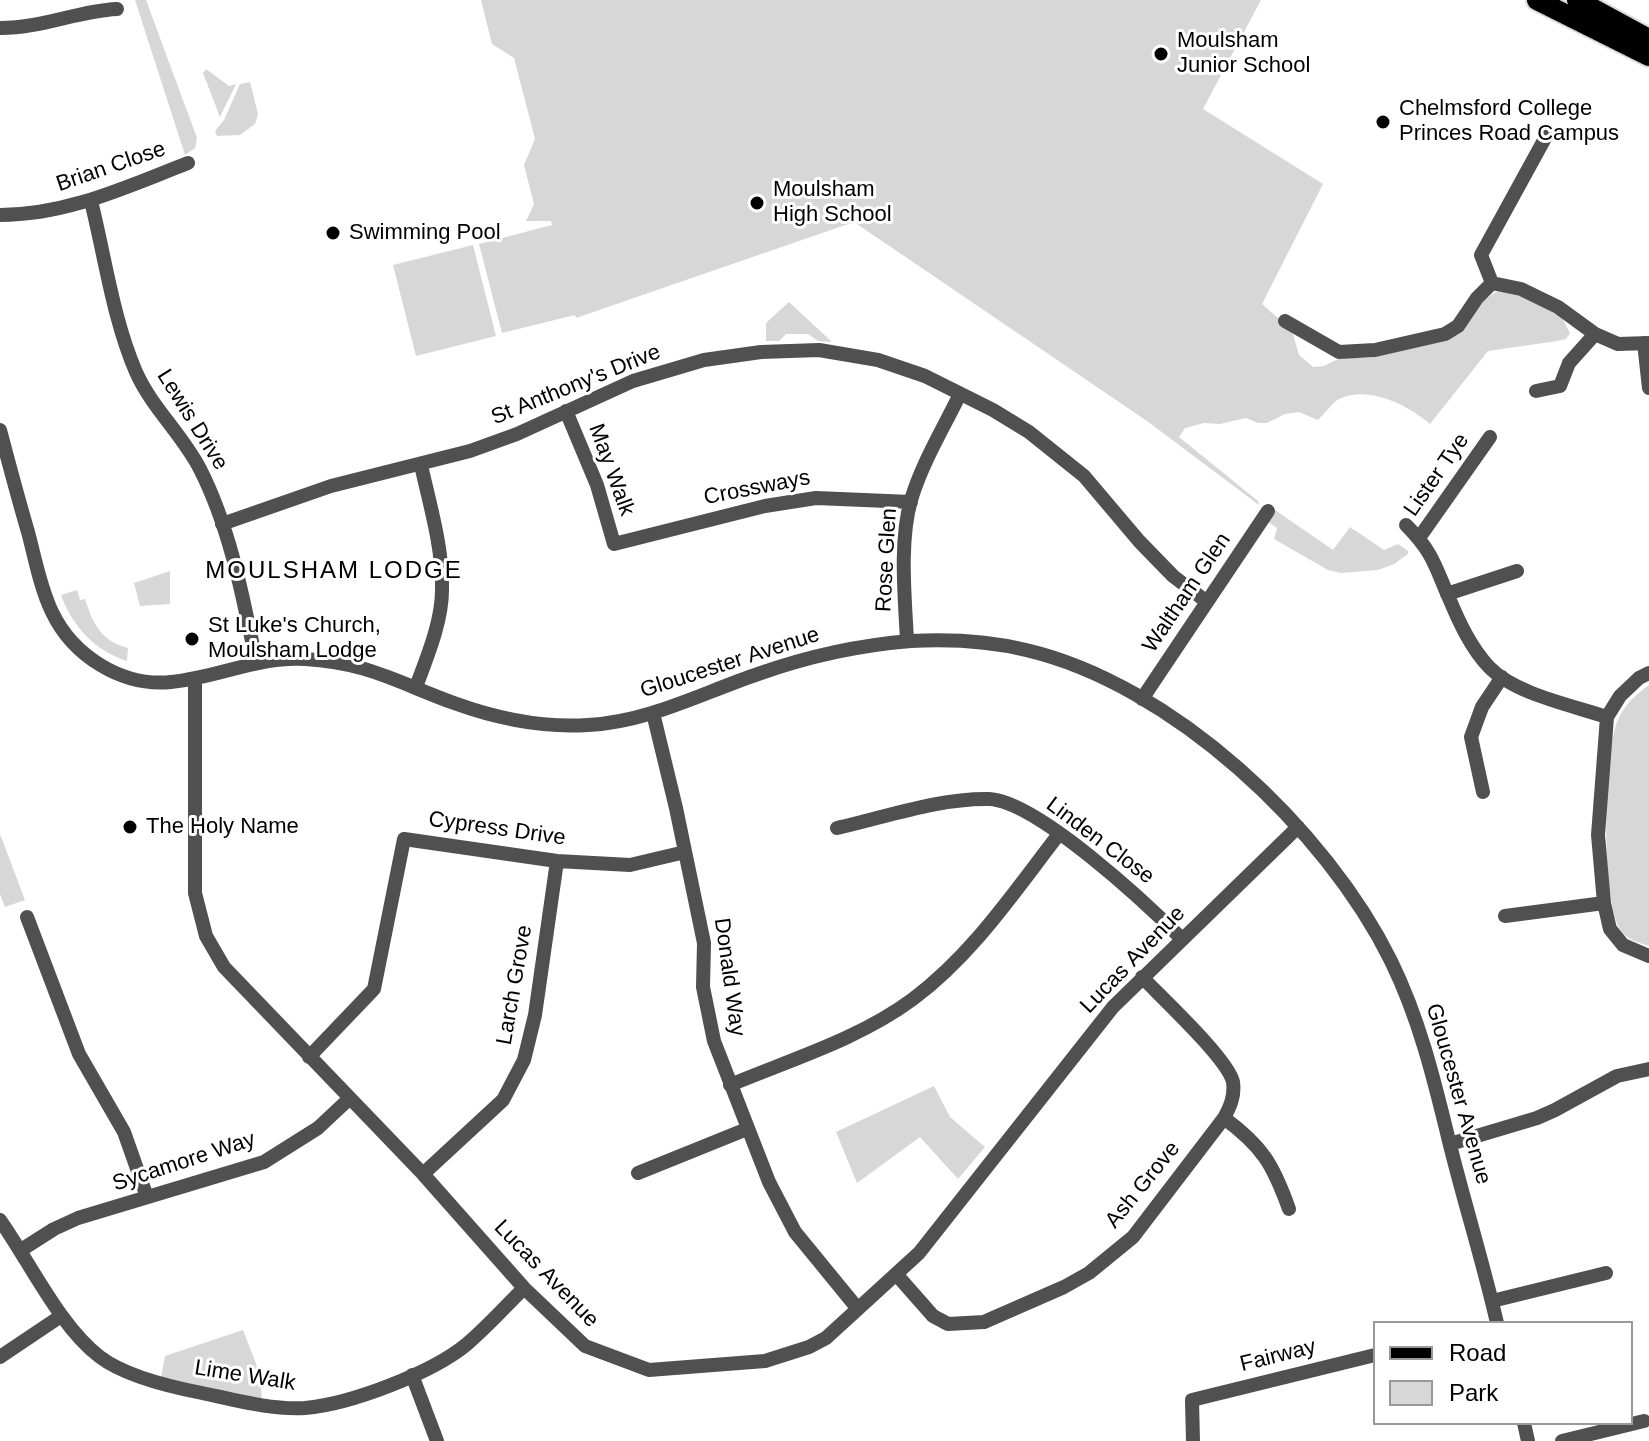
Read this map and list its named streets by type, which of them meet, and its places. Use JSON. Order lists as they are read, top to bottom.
{
  "streets": {
    "street": [
      "Brian Close",
      "St Anthony's Drive",
      "Lewis Drive",
      "May Walk",
      "Lister Tye",
      "Crossways",
      "Rose Glen",
      "Waltham Glen",
      "Gloucester Avenue",
      "Cypress Drive",
      "Linden Close",
      "Lucas Avenue",
      "Donald Way",
      "Larch Grove",
      "Sycamore Way",
      "Ash Grove",
      "Fairway",
      "Lime Walk"
    ]
  },
  "crossings": [
    ["Brian Close", "Lewis Drive"],
    ["St Anthony's Drive", "Lewis Drive"],
    ["St Anthony's Drive", "May Walk"],
    ["St Anthony's Drive", "Rose Glen"],
    ["St Anthony's Drive", "Waltham Glen"],
    ["Lewis Drive", "Gloucester Avenue"],
    ["May Walk", "Crossways"],
    ["Crossways", "Rose Glen"],
    ["Rose Glen", "Gloucester Avenue"],
    ["Waltham Glen", "Gloucester Avenue"],
    ["Gloucester Avenue", "Lucas Avenue"],
    ["Gloucester Avenue", "Donald Way"],
    ["Cypress Drive", "Lucas Avenue"],
    ["Cypress Drive", "Donald Way"],
    ["Cypress Drive", "Larch Grove"],
    ["Linden Close", "Lucas Avenue"],
    ["Lucas Avenue", "Donald Way"],
    ["Lucas Avenue", "Larch Grove"],
    ["Lucas Avenue", "Sycamore Way"],
    ["Lucas Avenue", "Ash Grove"],
    ["Lucas Avenue", "Lime Walk"],
    ["Sycamore Way", "Lime Walk"]
  ],
  "districts": ["MOULSHAM LODGE"],
  "places": [
    "Moulsham Junior School",
    "Chelmsford College Princes Road Campus",
    "Moulsham High School",
    "Swimming Pool",
    "St Luke's Church, Moulsham Lodge",
    "The Holy Name"
  ],
  "legend": ["Road", "Park"]
}
